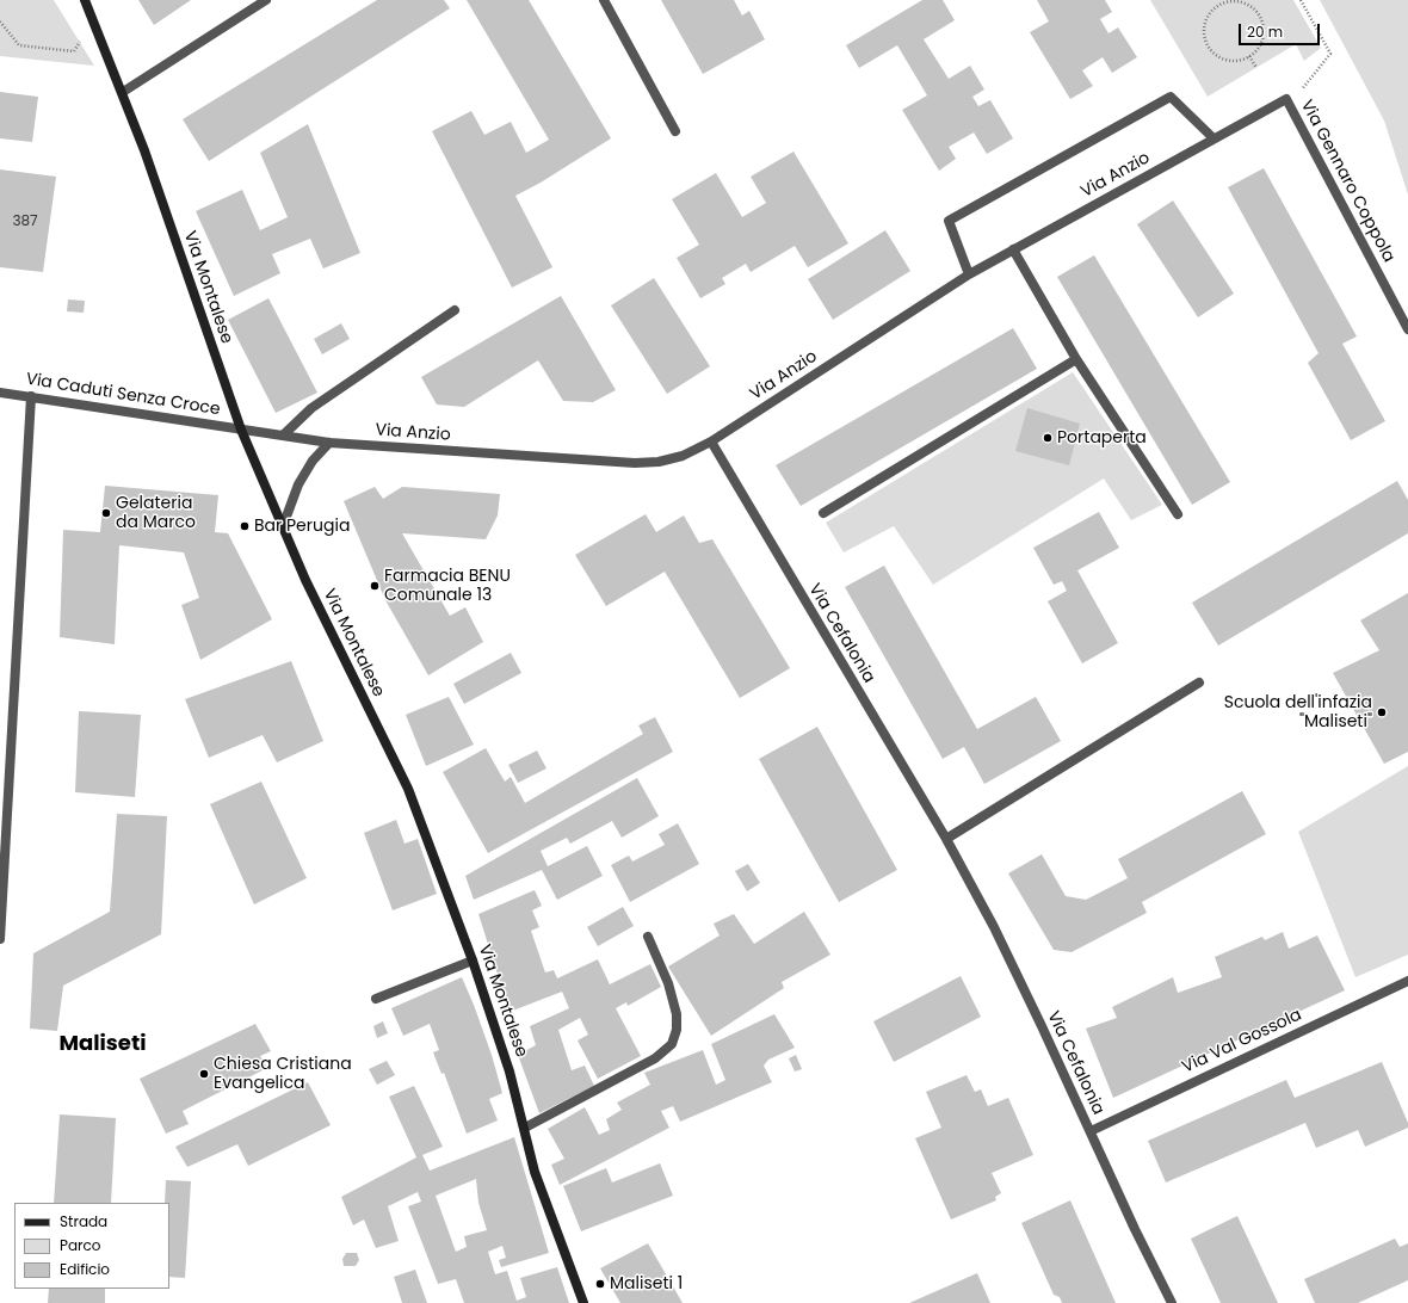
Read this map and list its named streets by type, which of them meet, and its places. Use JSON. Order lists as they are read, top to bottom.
{
  "streets": {
    "street": [
      "Via Anzio",
      "Via Gennaro Coppola",
      "Via Montalese",
      "Via Caduti Senza Croce",
      "Via Cefalonia",
      "Via Val Gossola"
    ]
  },
  "crossings": [
    ["Via Anzio", "Via Gennaro Coppola"],
    ["Via Anzio", "Via Montalese"],
    ["Via Anzio", "Via Caduti Senza Croce"],
    ["Via Anzio", "Via Cefalonia"],
    ["Via Montalese", "Via Caduti Senza Croce"],
    ["Via Cefalonia", "Via Val Gossola"]
  ],
  "districts": ["Maliseti"],
  "places": [
    "Portaperta",
    "Gelateria da Marco",
    "Bar Perugia",
    "Farmacia BENU Comunale 13",
    "Scuola dell'infazia \"Maliseti\"",
    "Chiesa Cristiana Evangelica",
    "Maliseti 1"
  ],
  "house_numbers": ["387"],
  "legend": ["Strada", "Parco", "Edificio"],
  "scale_bar": "20 m"
}
